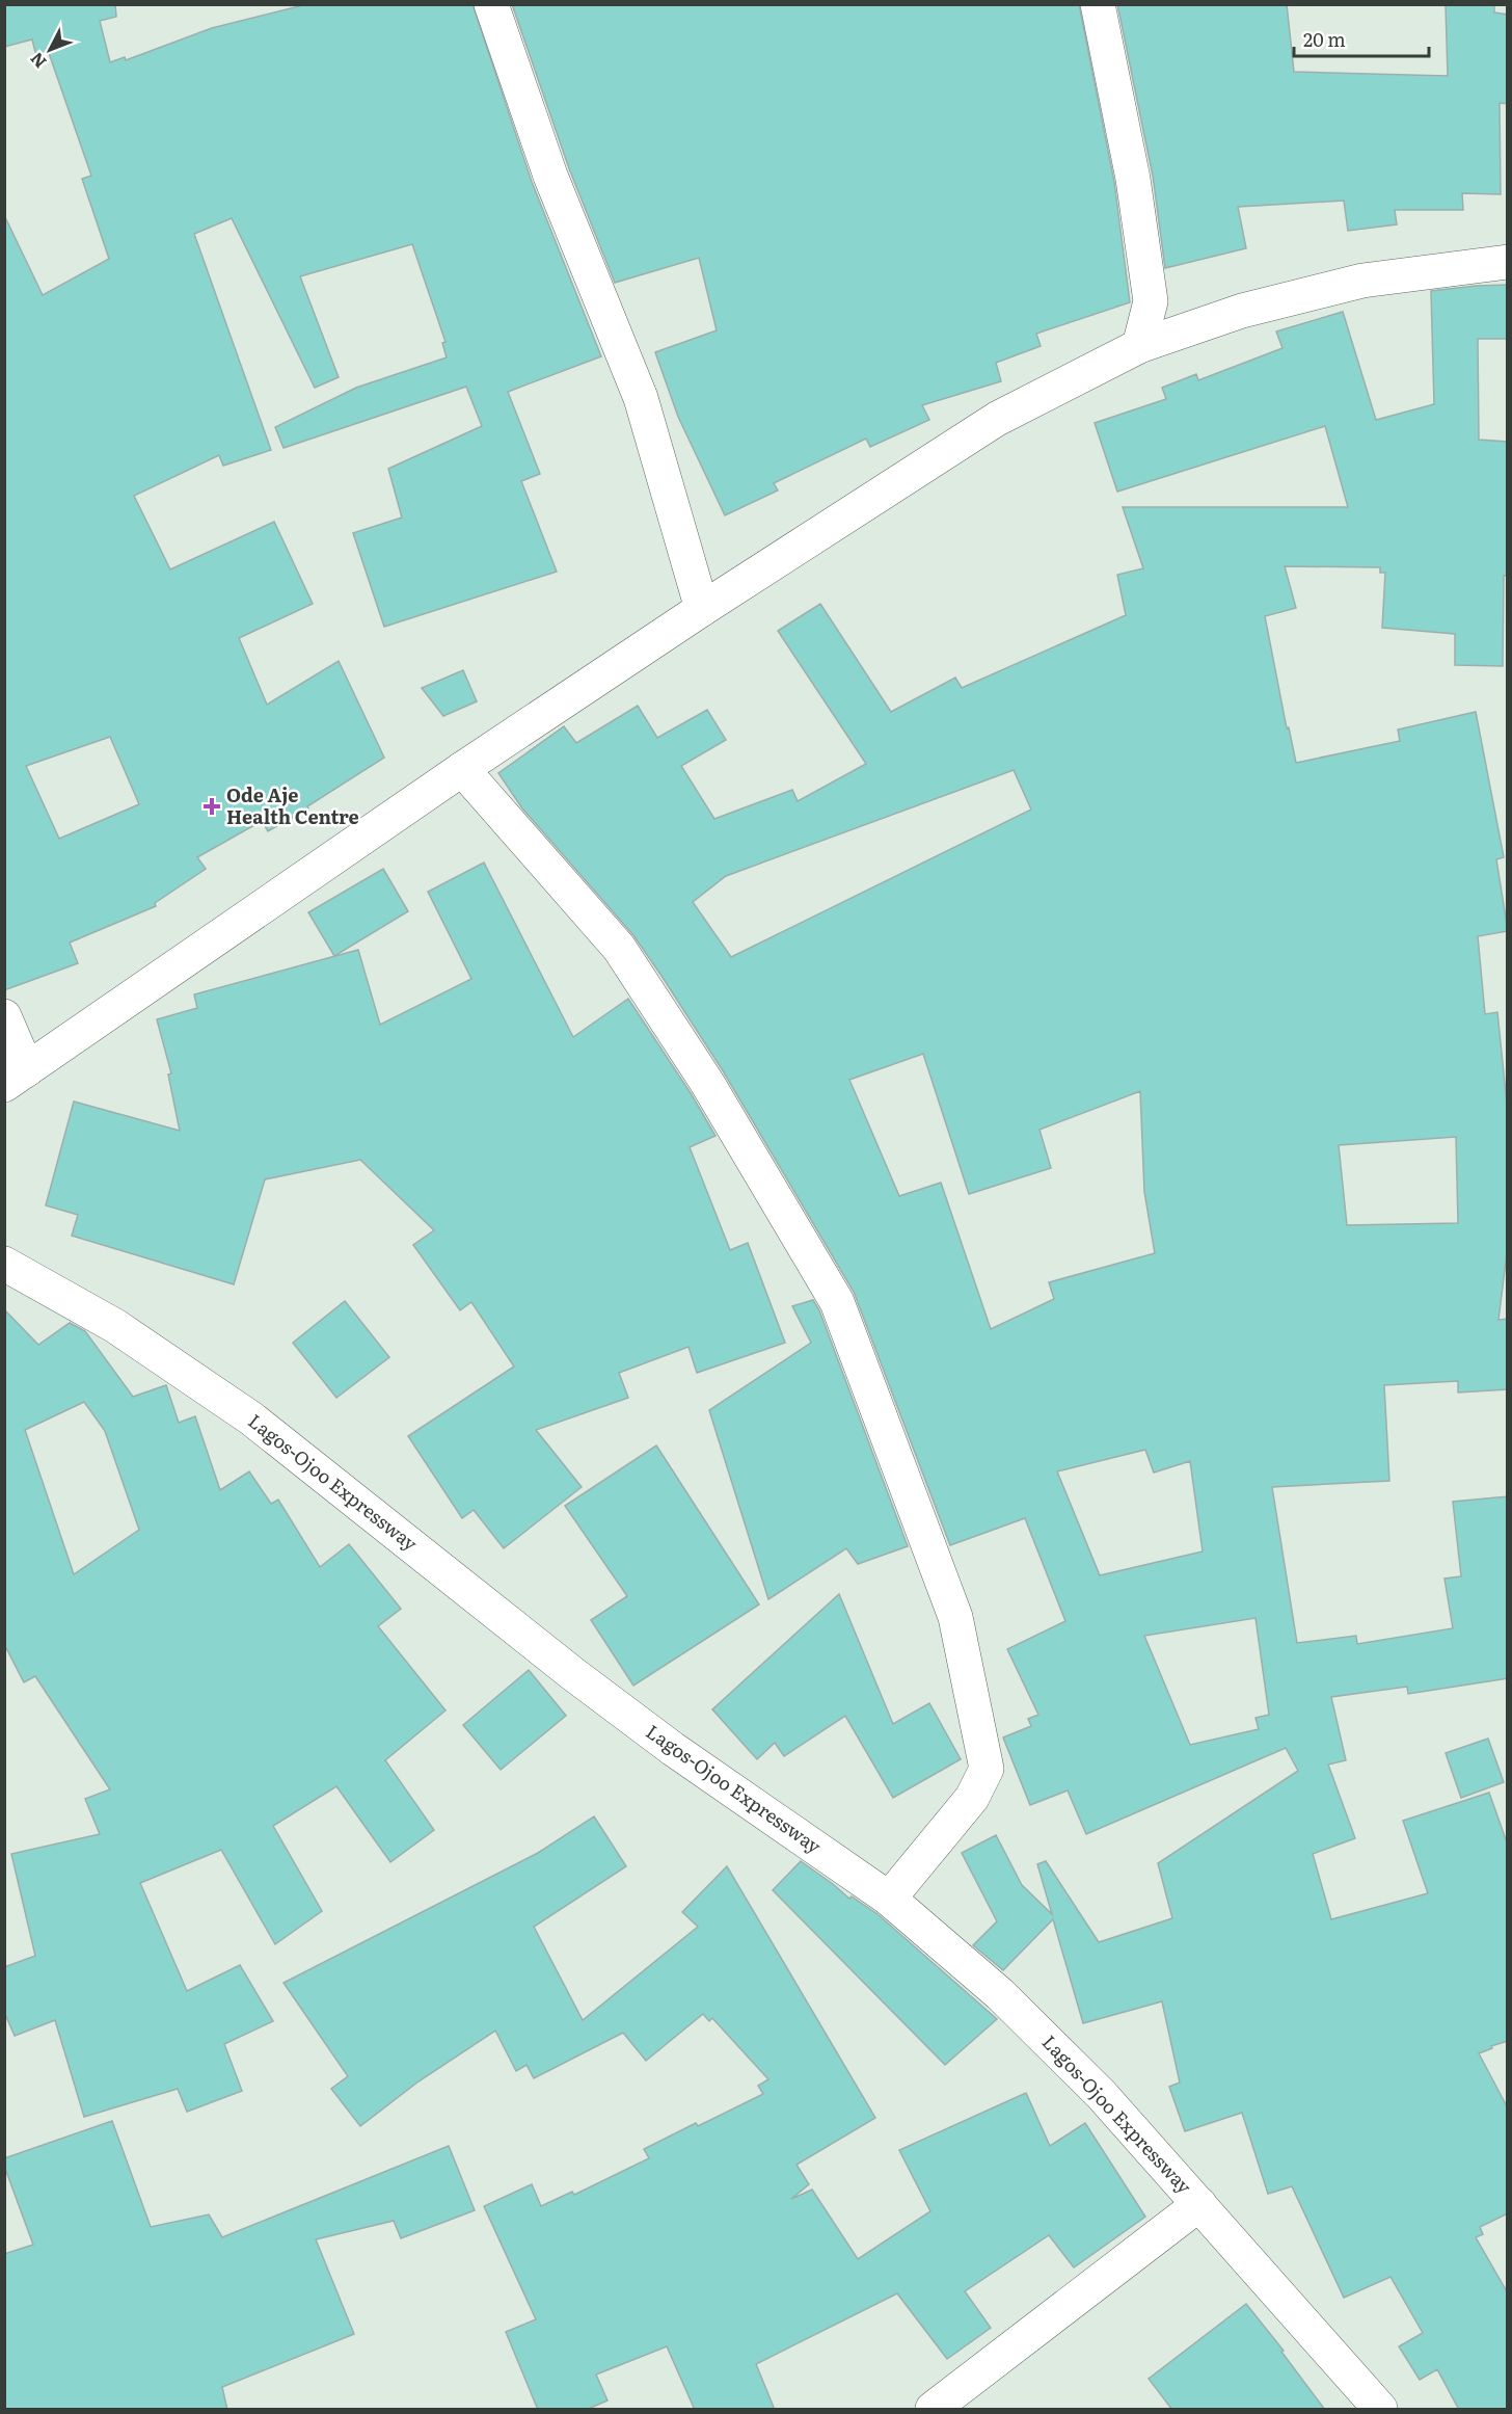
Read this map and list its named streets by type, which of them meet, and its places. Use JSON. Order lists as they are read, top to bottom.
{
  "streets": {
    "street": ["Lagos-Ojoo Expressway"]
  },
  "places": {
    "health": ["Ode Aje Health Centre"]
  },
  "scale_bar": "20 m",
  "north": "bottom left"
}
